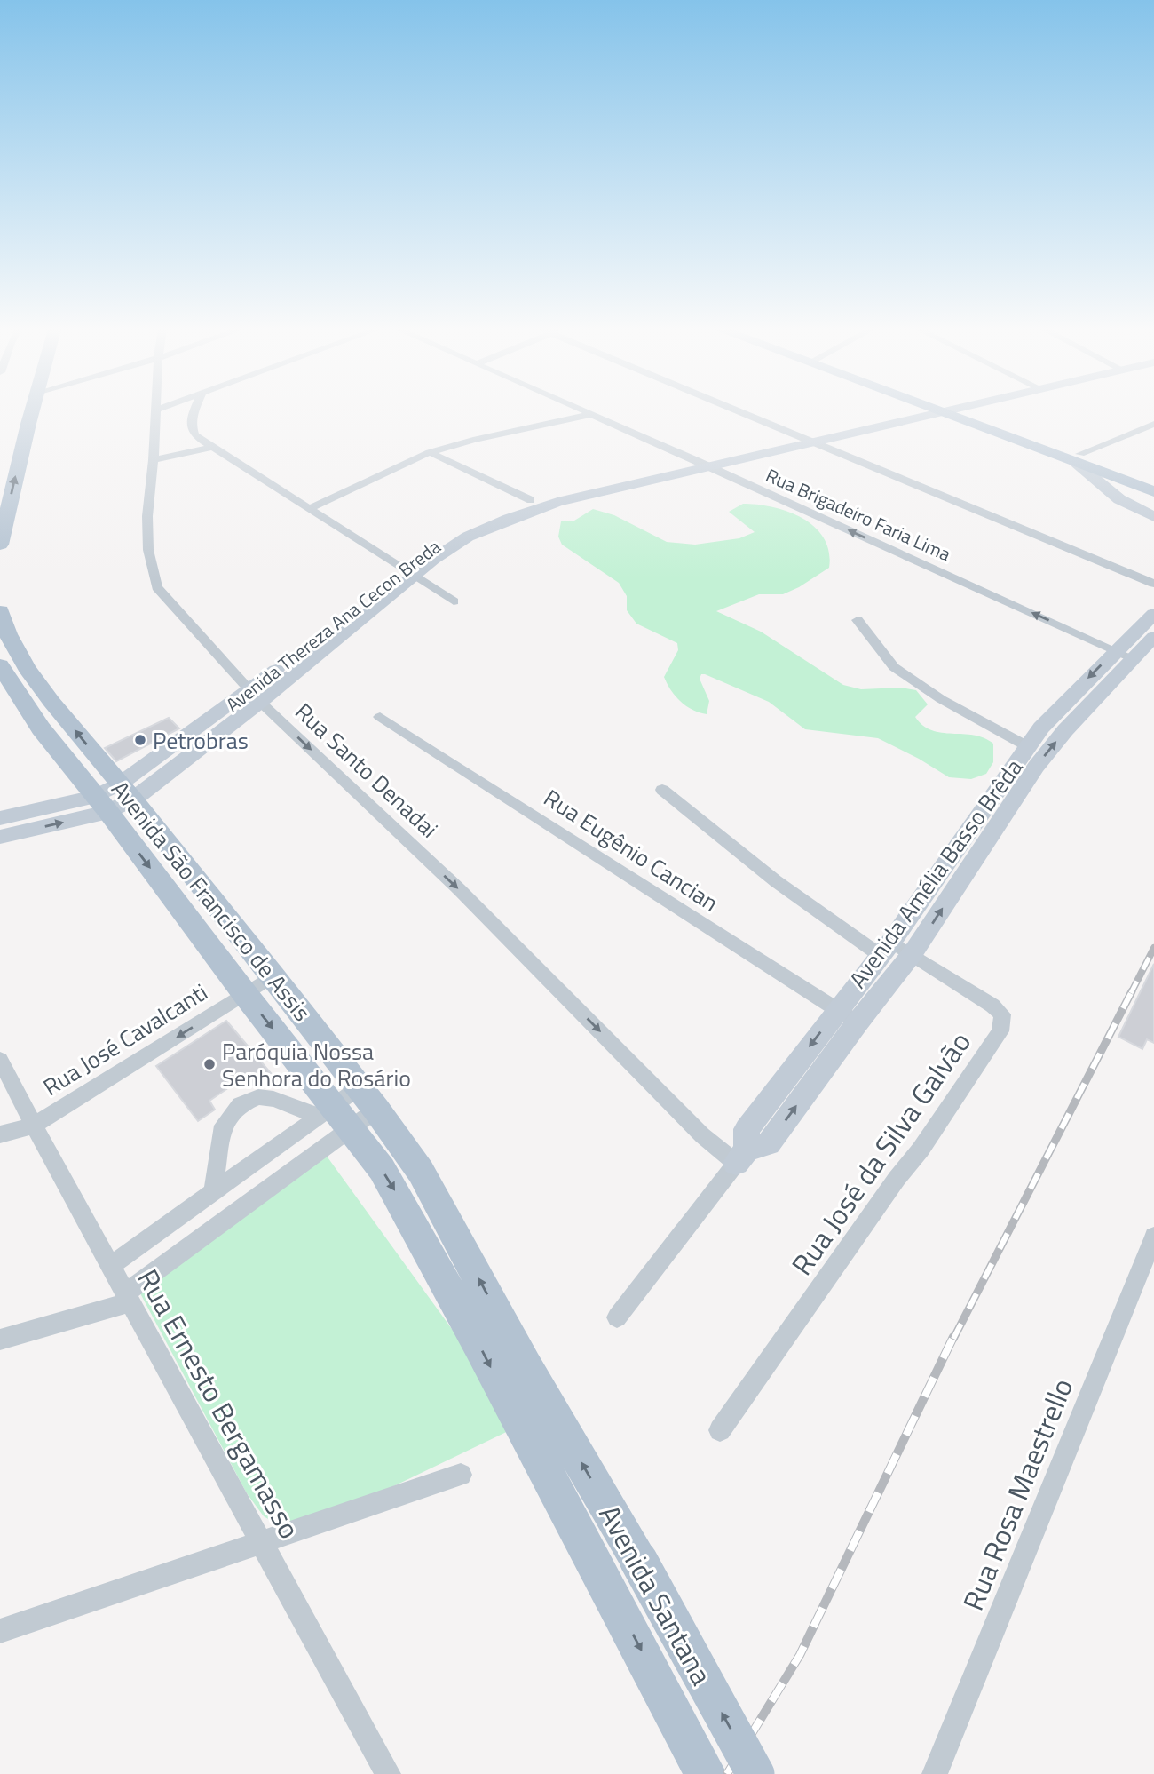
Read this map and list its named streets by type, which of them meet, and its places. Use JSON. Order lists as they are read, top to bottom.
{
  "streets": {
    "main road": [
      "Avenida Thereza Ana Cecon Breda",
      "Avenida Amélia Basso Brêda",
      "Avenida São Francisco de Assis",
      "Avenida Santana"
    ],
    "street": [
      "Rua Brigadeiro Faria Lima",
      "Rua Santo Denadai",
      "Rua Eugênio Cancian",
      "Rua José Cavalcanti",
      "Rua José da Silva Galvão",
      "Rua Ernesto Bergamasso",
      "Rua Rosa Maestrello"
    ]
  },
  "crossings": [
    ["Rua Brigadeiro Faria Lima", "Avenida Thereza Ana Cecon Breda"],
    ["Rua Brigadeiro Faria Lima", "Avenida Amélia Basso Brêda"],
    ["Avenida Thereza Ana Cecon Breda", "Rua Santo Denadai"],
    ["Avenida Thereza Ana Cecon Breda", "Avenida São Francisco de Assis"],
    ["Rua Santo Denadai", "Avenida Amélia Basso Brêda"],
    ["Rua Eugênio Cancian", "Avenida Amélia Basso Brêda"],
    ["Avenida Amélia Basso Brêda", "Rua José da Silva Galvão"],
    ["Avenida São Francisco de Assis", "Rua José Cavalcanti"],
    ["Avenida São Francisco de Assis", "Avenida Santana"],
    ["Rua José Cavalcanti", "Rua Ernesto Bergamasso"]
  ],
  "one_way": ["Rua Santo Denadai", "Rua José Cavalcanti"],
  "places": ["Petrobras", "Paróquia Nossa Senhora do Rosário"]
}
